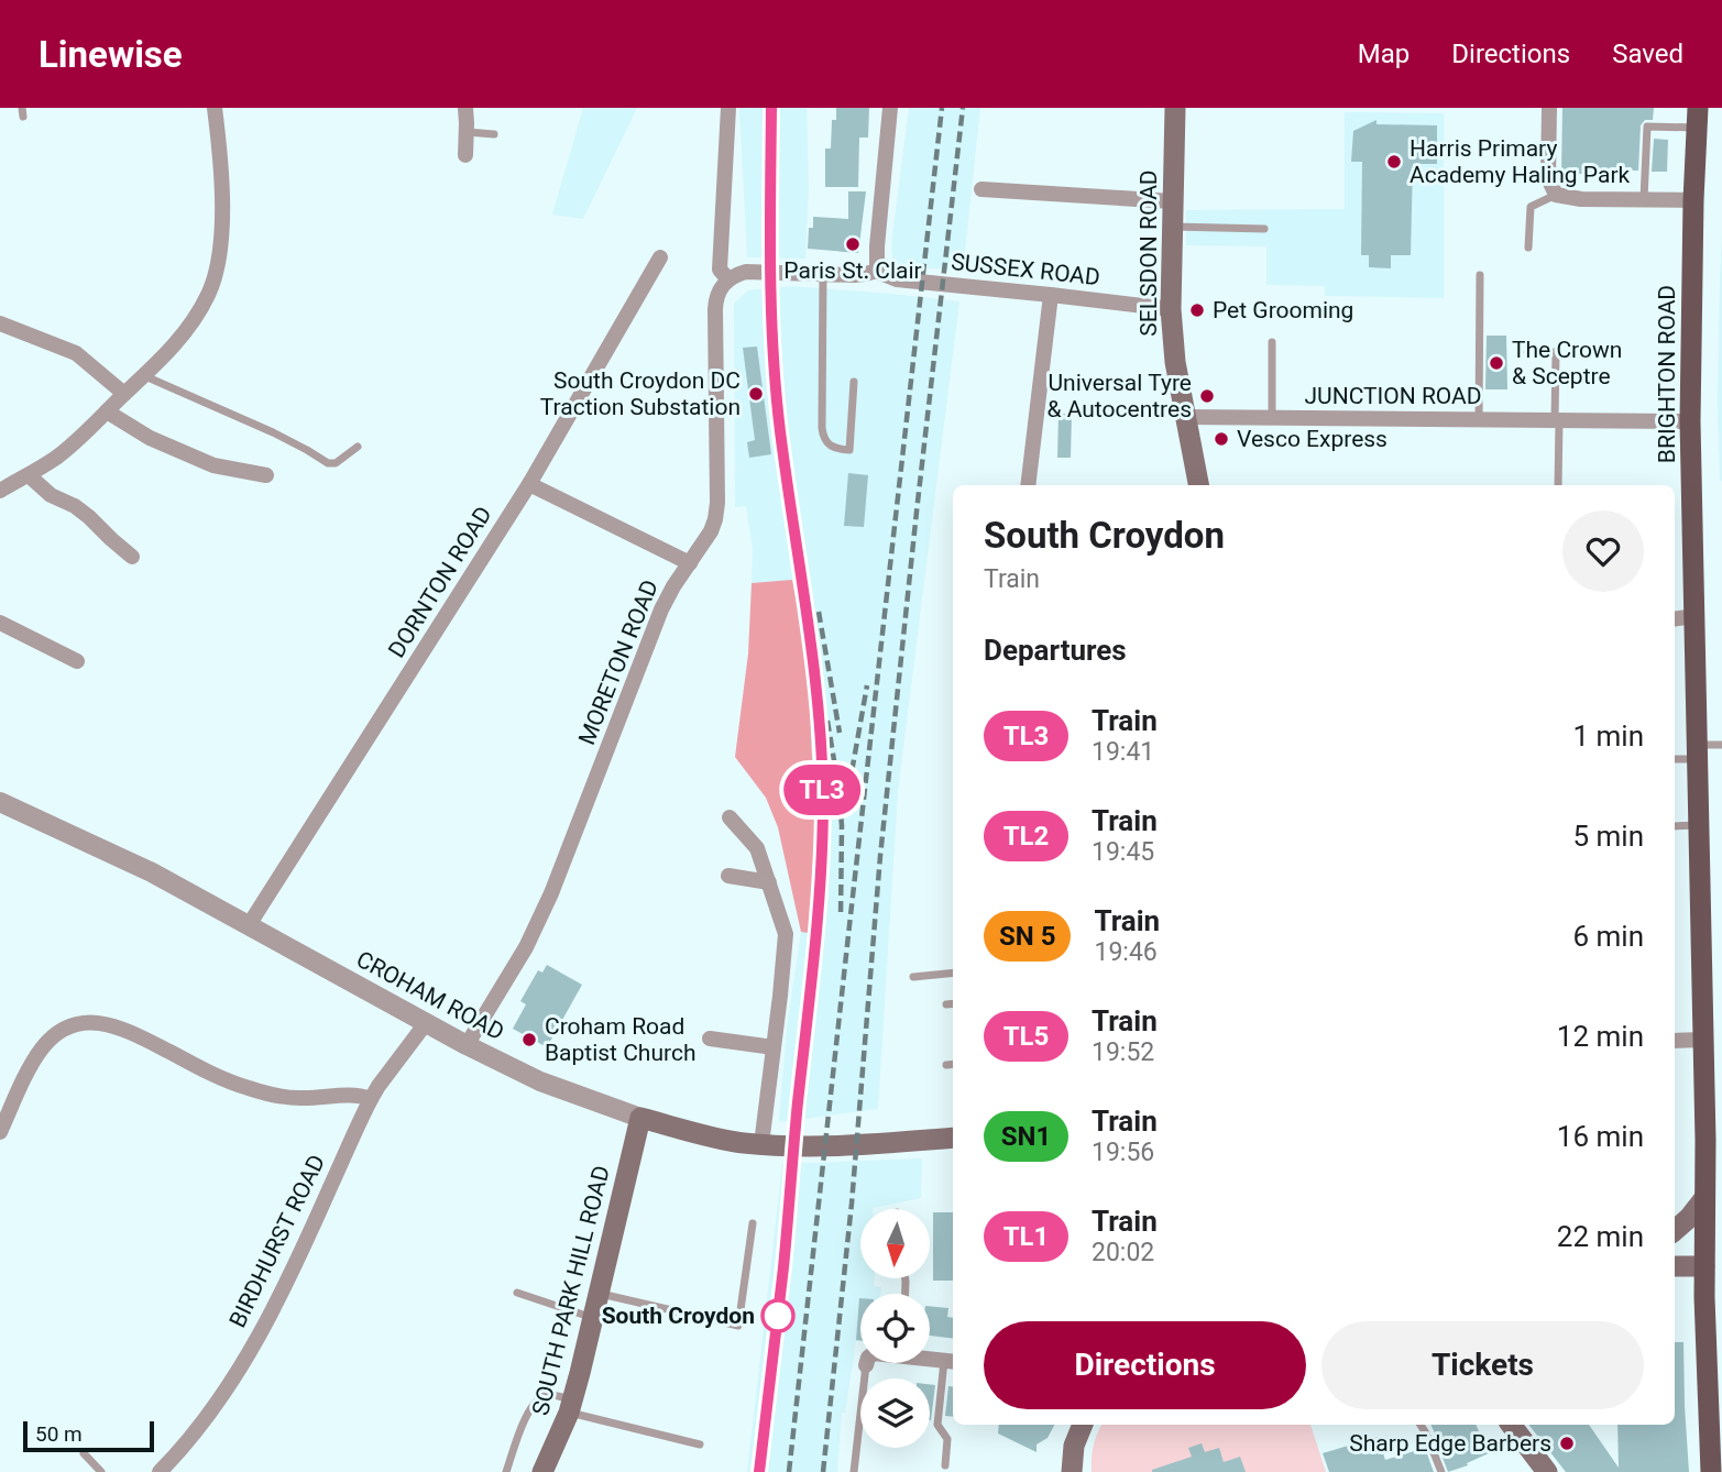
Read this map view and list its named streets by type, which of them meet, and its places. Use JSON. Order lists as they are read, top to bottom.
{
  "streets": {
    "main road": [
      "SELSDON ROAD",
      "BRIGHTON ROAD",
      "CROHAM ROAD",
      "SOUTH PARK HILL ROAD"
    ],
    "street": [
      "SUSSEX ROAD",
      "JUNCTION ROAD",
      "DORNTON ROAD",
      "MORETON ROAD",
      "BIRDHURST ROAD"
    ]
  },
  "crossings": [
    ["SELSDON ROAD", "SUSSEX ROAD"],
    ["SELSDON ROAD", "JUNCTION ROAD"],
    ["SUSSEX ROAD", "MORETON ROAD"],
    ["BRIGHTON ROAD", "JUNCTION ROAD"],
    ["DORNTON ROAD", "CROHAM ROAD"],
    ["MORETON ROAD", "CROHAM ROAD"],
    ["CROHAM ROAD", "BIRDHURST ROAD"],
    ["CROHAM ROAD", "SOUTH PARK HILL ROAD"]
  ],
  "places": [
    "Harris Primary Academy Haling Park",
    "Paris St. Clair",
    "Pet Grooming",
    "The Crown & Sceptre",
    "South Croydon DC Traction Substation",
    "Universal Tyre & Autocentres",
    "Vesco Express",
    "Croham Road Baptist Church",
    "South Croydon",
    "Sharp Edge Barbers"
  ],
  "scale_bar": "50 m",
  "north": "bottom",
  "page": {
    "header": "Linewise",
    "nav": ["Map", "Directions", "Saved"],
    "on_map": "TL3",
    "heading": [
      ["South Croydon", "Train"],
      "Departures"
    ],
    "list": [
      {
        "mark": "TL3",
        "name": "Train",
        "note": "19:41",
        "value": "1 min"
      },
      {
        "mark": "TL2",
        "name": "Train",
        "note": "19:45",
        "value": "5 min"
      },
      {
        "mark": "SN 5",
        "name": "Train",
        "note": "19:46",
        "value": "6 min"
      },
      {
        "mark": "TL5",
        "name": "Train",
        "note": "19:52",
        "value": "12 min"
      },
      {
        "mark": "SN1",
        "name": "Train",
        "note": "19:56",
        "value": "16 min"
      },
      {
        "mark": "TL1",
        "name": "Train",
        "note": "20:02",
        "value": "22 min"
      }
    ],
    "buttons": ["Directions", "Tickets"],
    "scale": "50 m"
  }
}
